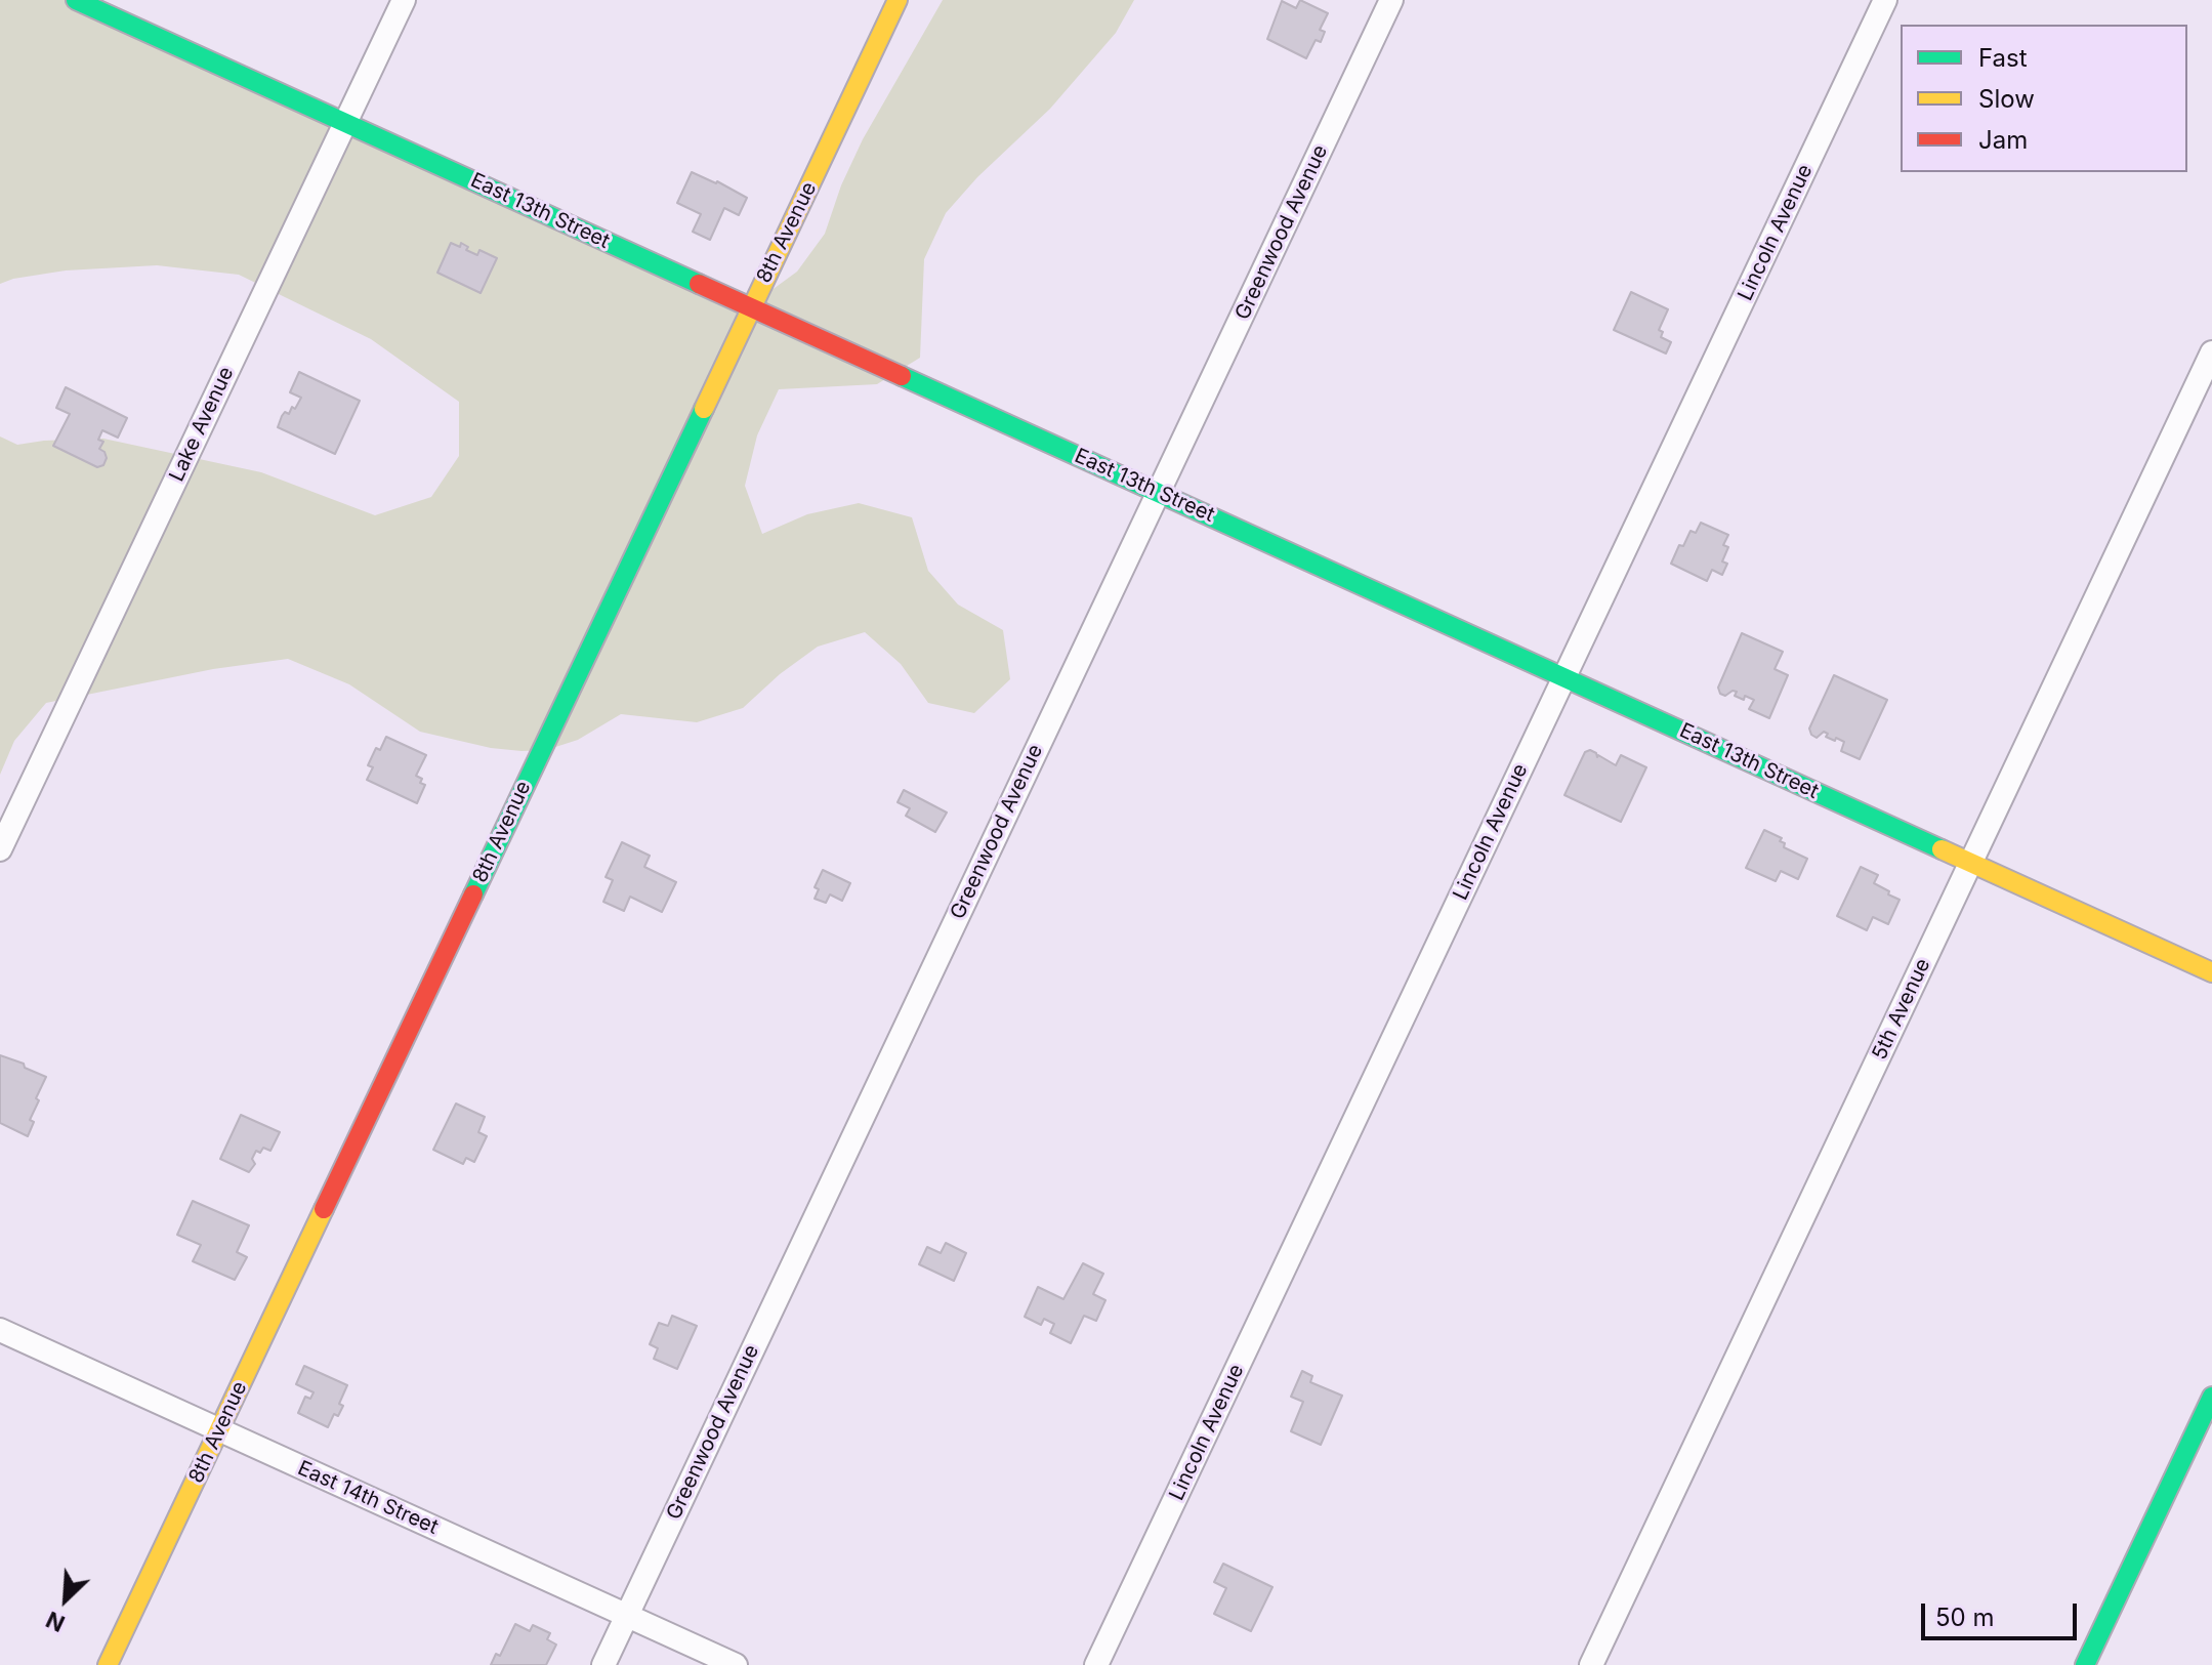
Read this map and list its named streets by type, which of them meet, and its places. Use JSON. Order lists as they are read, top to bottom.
{
  "streets": {
    "street": [
      "East 13th Street",
      "8th Avenue",
      "Greenwood Avenue",
      "Lincoln Avenue",
      "Lake Avenue",
      "5th Avenue",
      "East 14th Street"
    ]
  },
  "crossings": [
    ["East 13th Street", "8th Avenue"],
    ["East 13th Street", "Greenwood Avenue"],
    ["East 13th Street", "Lincoln Avenue"],
    ["East 13th Street", "Lake Avenue"],
    ["East 13th Street", "5th Avenue"],
    ["8th Avenue", "East 14th Street"],
    ["Greenwood Avenue", "East 14th Street"]
  ],
  "legend": ["Fast", "Slow", "Jam"],
  "scale_bar": "50 m",
  "north": "bottom left"
}
